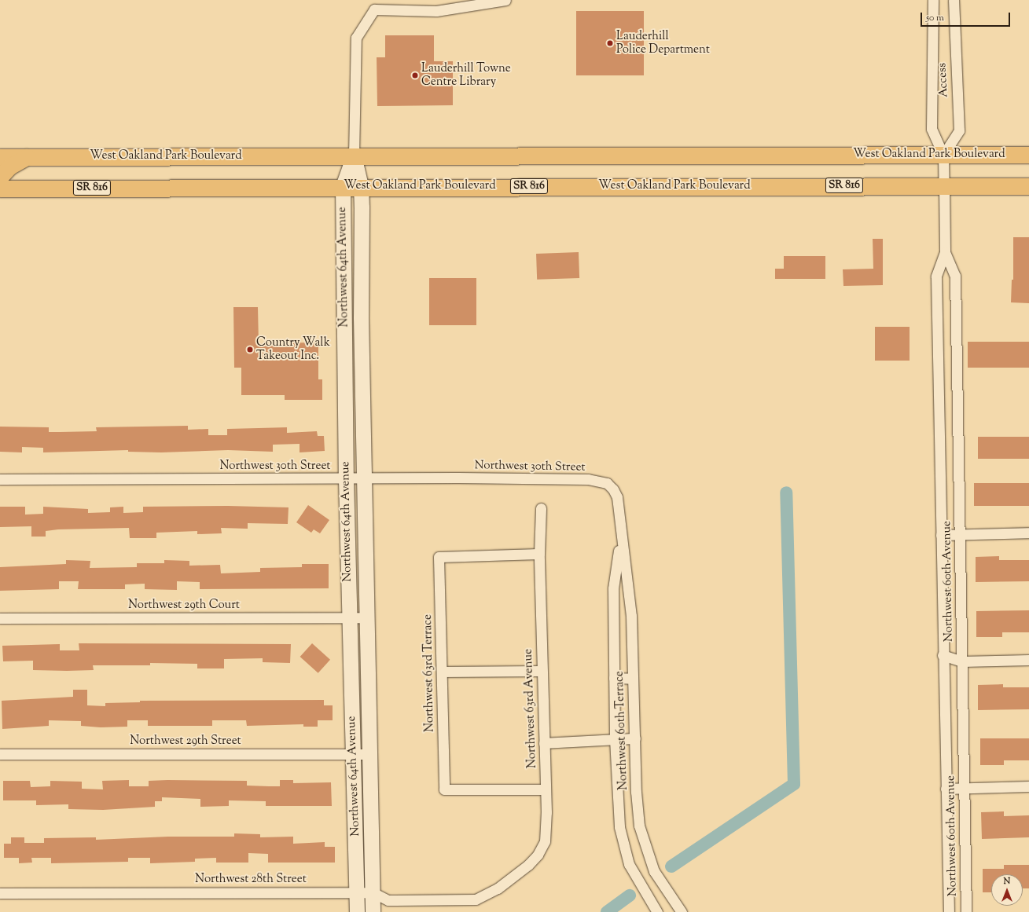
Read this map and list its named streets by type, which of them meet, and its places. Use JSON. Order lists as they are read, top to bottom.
{
  "streets": {
    "main road": ["West Oakland Park Boulevard", "SR 816"],
    "street": [
      "Access",
      "Northwest 64th Avenue",
      "Northwest 30th Street",
      "Northwest 60th Avenue",
      "Northwest 29th Court",
      "Northwest 63rd Terrace",
      "Northwest 63rd Avenue",
      "Northwest 60th Terrace",
      "Northwest 29th Street",
      "Northwest 28th Street"
    ]
  },
  "crossings": [
    ["Access", "West Oakland Park Boulevard"],
    ["Access", "Northwest 60th Avenue"],
    ["West Oakland Park Boulevard", "Northwest 64th Avenue"],
    ["West Oakland Park Boulevard", "Northwest 60th Avenue"],
    ["Northwest 64th Avenue", "Northwest 30th Street"],
    ["Northwest 64th Avenue", "Northwest 29th Court"],
    ["Northwest 64th Avenue", "Northwest 29th Street"],
    ["Northwest 64th Avenue", "Northwest 28th Street"],
    ["Northwest 30th Street", "Northwest 60th Terrace"],
    ["Northwest 63rd Terrace", "Northwest 63rd Avenue"],
    ["Northwest 63rd Avenue", "Northwest 28th Street"]
  ],
  "places": ["Lauderhill Police Department", "Lauderhill Towne Centre Library", "Country Walk Takeout Inc."],
  "scale_bar": "50 m",
  "north": "top"
}
